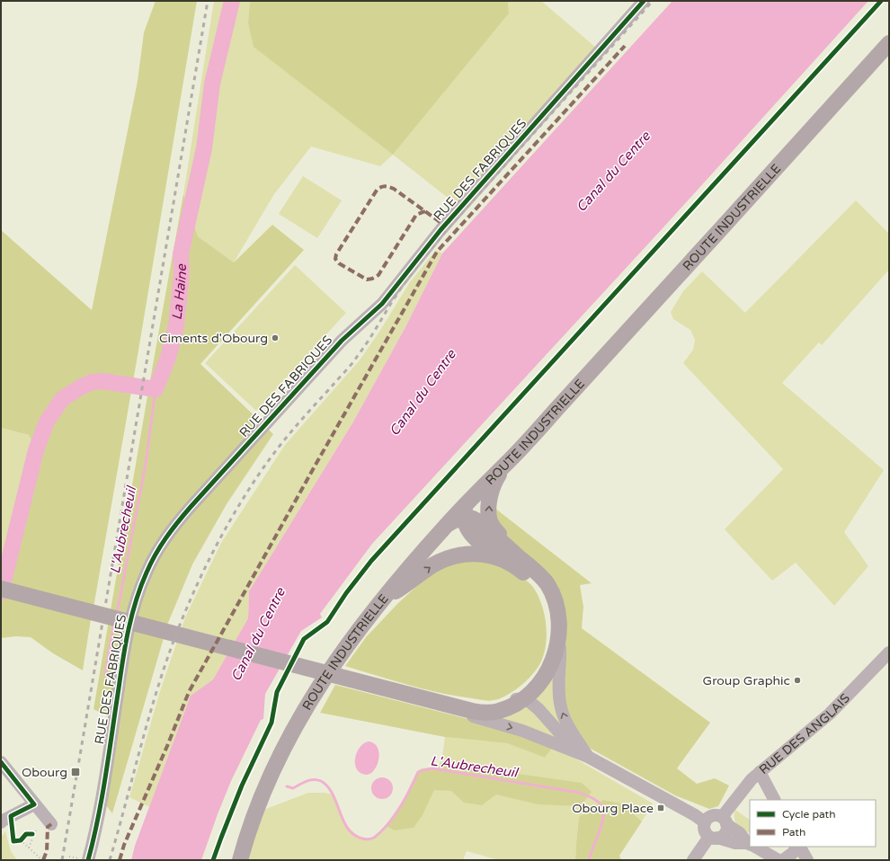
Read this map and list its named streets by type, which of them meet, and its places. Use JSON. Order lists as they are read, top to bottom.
{
  "streets": {
    "main road": ["ROUTE INDUSTRIELLE"],
    "street": ["RUE DES FABRIQUES", "RUE DES ANGLAIS"]
  },
  "water": ["Canal du Centre", "La Haine", "L'Aubrecheuil"],
  "places": {
    "other": ["Ciments d'Obourg", "Group Graphic"],
    "transit": ["Obourg", "Obourg Place"]
  },
  "legend": ["Cycle path", "Path"]
}
